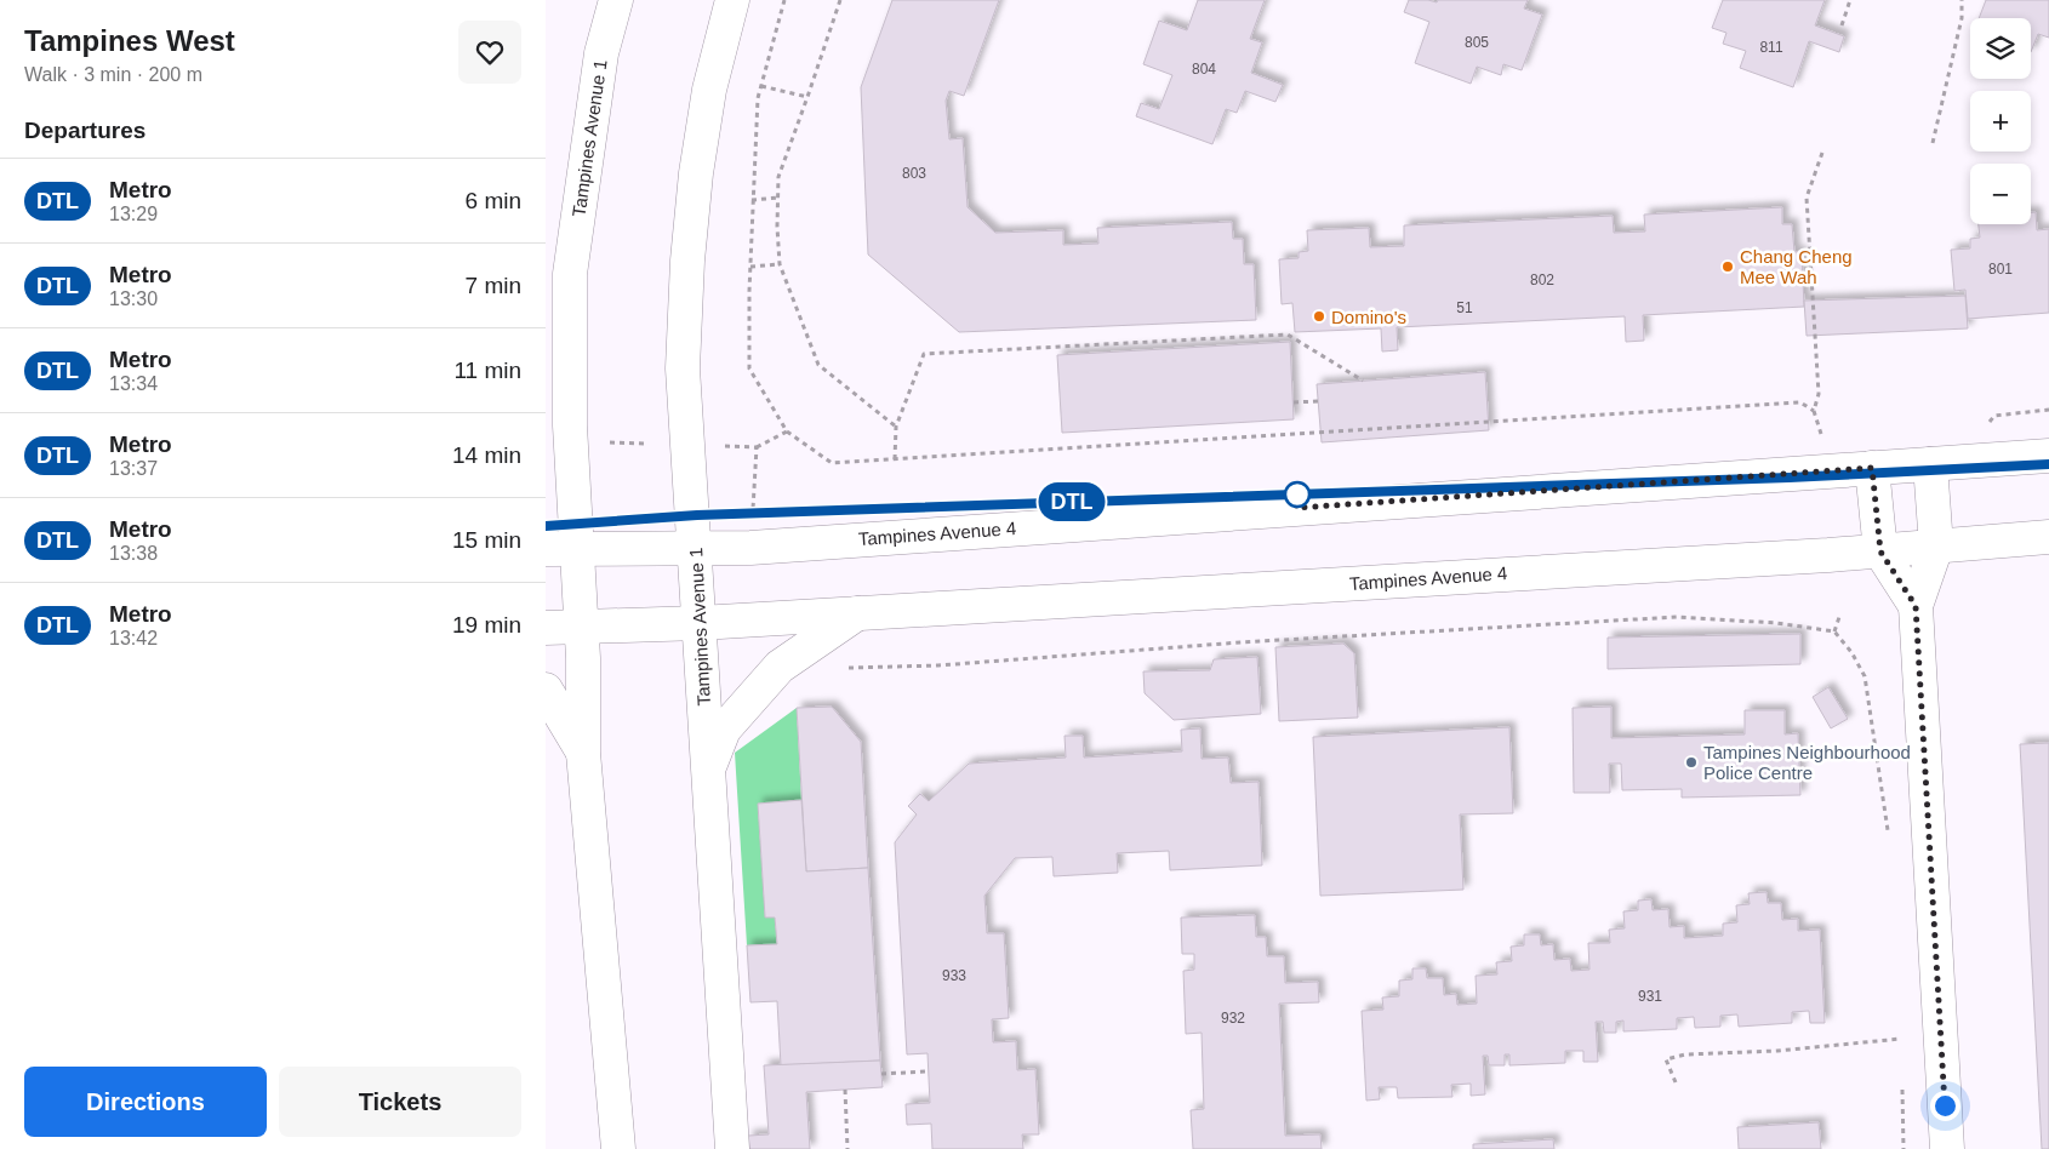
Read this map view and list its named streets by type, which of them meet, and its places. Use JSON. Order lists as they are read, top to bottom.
{
  "streets": {
    "main road": ["Tampines Avenue 1", "Tampines Avenue 4"]
  },
  "crossings": [
    ["Tampines Avenue 1", "Tampines Avenue 4"]
  ],
  "places": ["Chang Cheng Mee Wah", "Domino's", "Tampines Neighbourhood Police Centre"],
  "lines": ["metro line DTL"],
  "house_numbers": [
    "805",
    "811",
    "804",
    "803",
    "801",
    "802",
    "51",
    "933",
    "931",
    "932"
  ],
  "page": {
    "heading": [
      ["Tampines West", "Walk · 3 min · 200 m"],
      "Departures"
    ],
    "on_map": "DTL",
    "map_buttons": ["+", "−"],
    "list": [
      {
        "mark": "DTL",
        "name": "Metro",
        "note": "13:29",
        "value": "6 min"
      },
      {
        "mark": "DTL",
        "name": "Metro",
        "note": "13:30",
        "value": "7 min"
      },
      {
        "mark": "DTL",
        "name": "Metro",
        "note": "13:34",
        "value": "11 min"
      },
      {
        "mark": "DTL",
        "name": "Metro",
        "note": "13:37",
        "value": "14 min"
      },
      {
        "mark": "DTL",
        "name": "Metro",
        "note": "13:38",
        "value": "15 min"
      },
      {
        "mark": "DTL",
        "name": "Metro",
        "note": "13:42",
        "value": "19 min"
      }
    ],
    "buttons": ["Directions", "Tickets"]
  }
}
